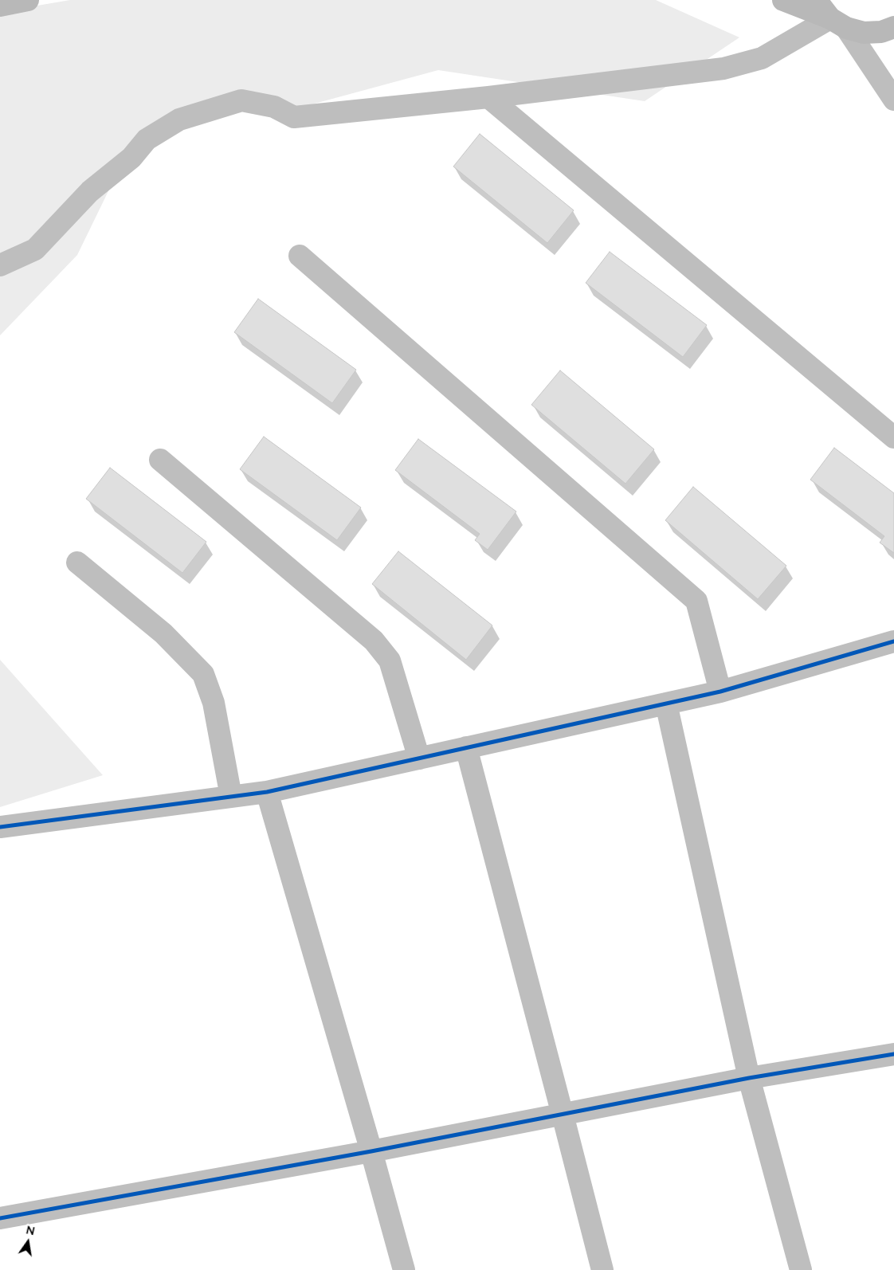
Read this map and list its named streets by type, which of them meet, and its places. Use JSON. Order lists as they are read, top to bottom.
{
  "north": "top"
}
